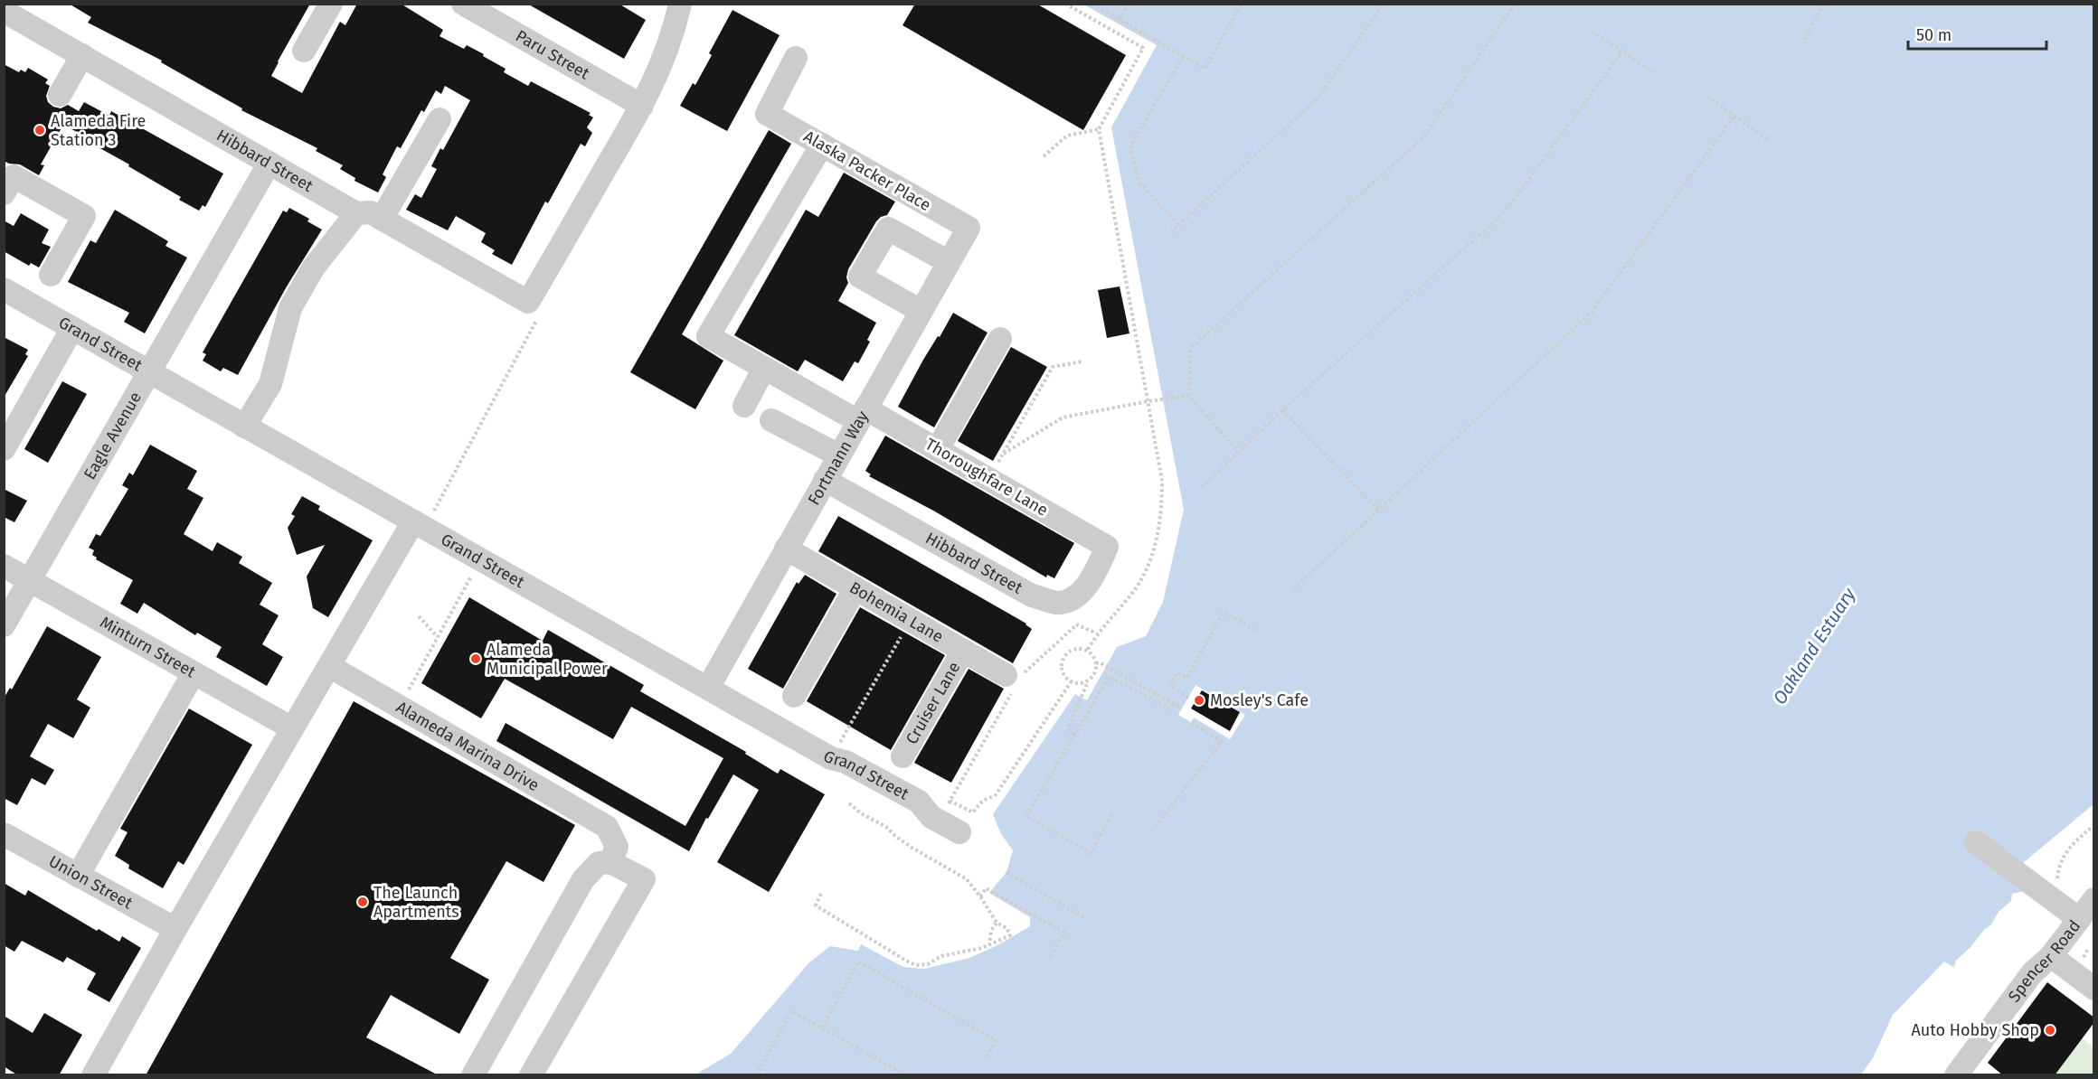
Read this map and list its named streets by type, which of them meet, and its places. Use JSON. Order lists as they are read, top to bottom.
{
  "streets": {
    "street": [
      "Paru Street",
      "Hibbard Street",
      "Alaska Packer Place",
      "Grand Street",
      "Eagle Avenue",
      "Fortmann Way",
      "Thoroughfare Lane",
      "Bohemia Lane",
      "Minturn Street",
      "Cruiser Lane",
      "Alameda Marina Drive",
      "Union Street",
      "Spencer Road"
    ]
  },
  "crossings": [
    ["Paru Street", "Hibbard Street"],
    ["Hibbard Street", "Eagle Avenue"],
    ["Hibbard Street", "Fortmann Way"],
    ["Hibbard Street", "Thoroughfare Lane"],
    ["Alaska Packer Place", "Fortmann Way"],
    ["Alaska Packer Place", "Thoroughfare Lane"],
    ["Grand Street", "Eagle Avenue"],
    ["Grand Street", "Fortmann Way"],
    ["Eagle Avenue", "Minturn Street"],
    ["Fortmann Way", "Thoroughfare Lane"],
    ["Fortmann Way", "Bohemia Lane"],
    ["Bohemia Lane", "Cruiser Lane"]
  ],
  "water": ["Oakland Estuary"],
  "places": [
    "Alameda Fire Station 3",
    "Alameda Municipal Power",
    "Mosley's Cafe",
    "The Launch Apartments",
    "Auto Hobby Shop"
  ],
  "scale_bar": "50 m"
}
